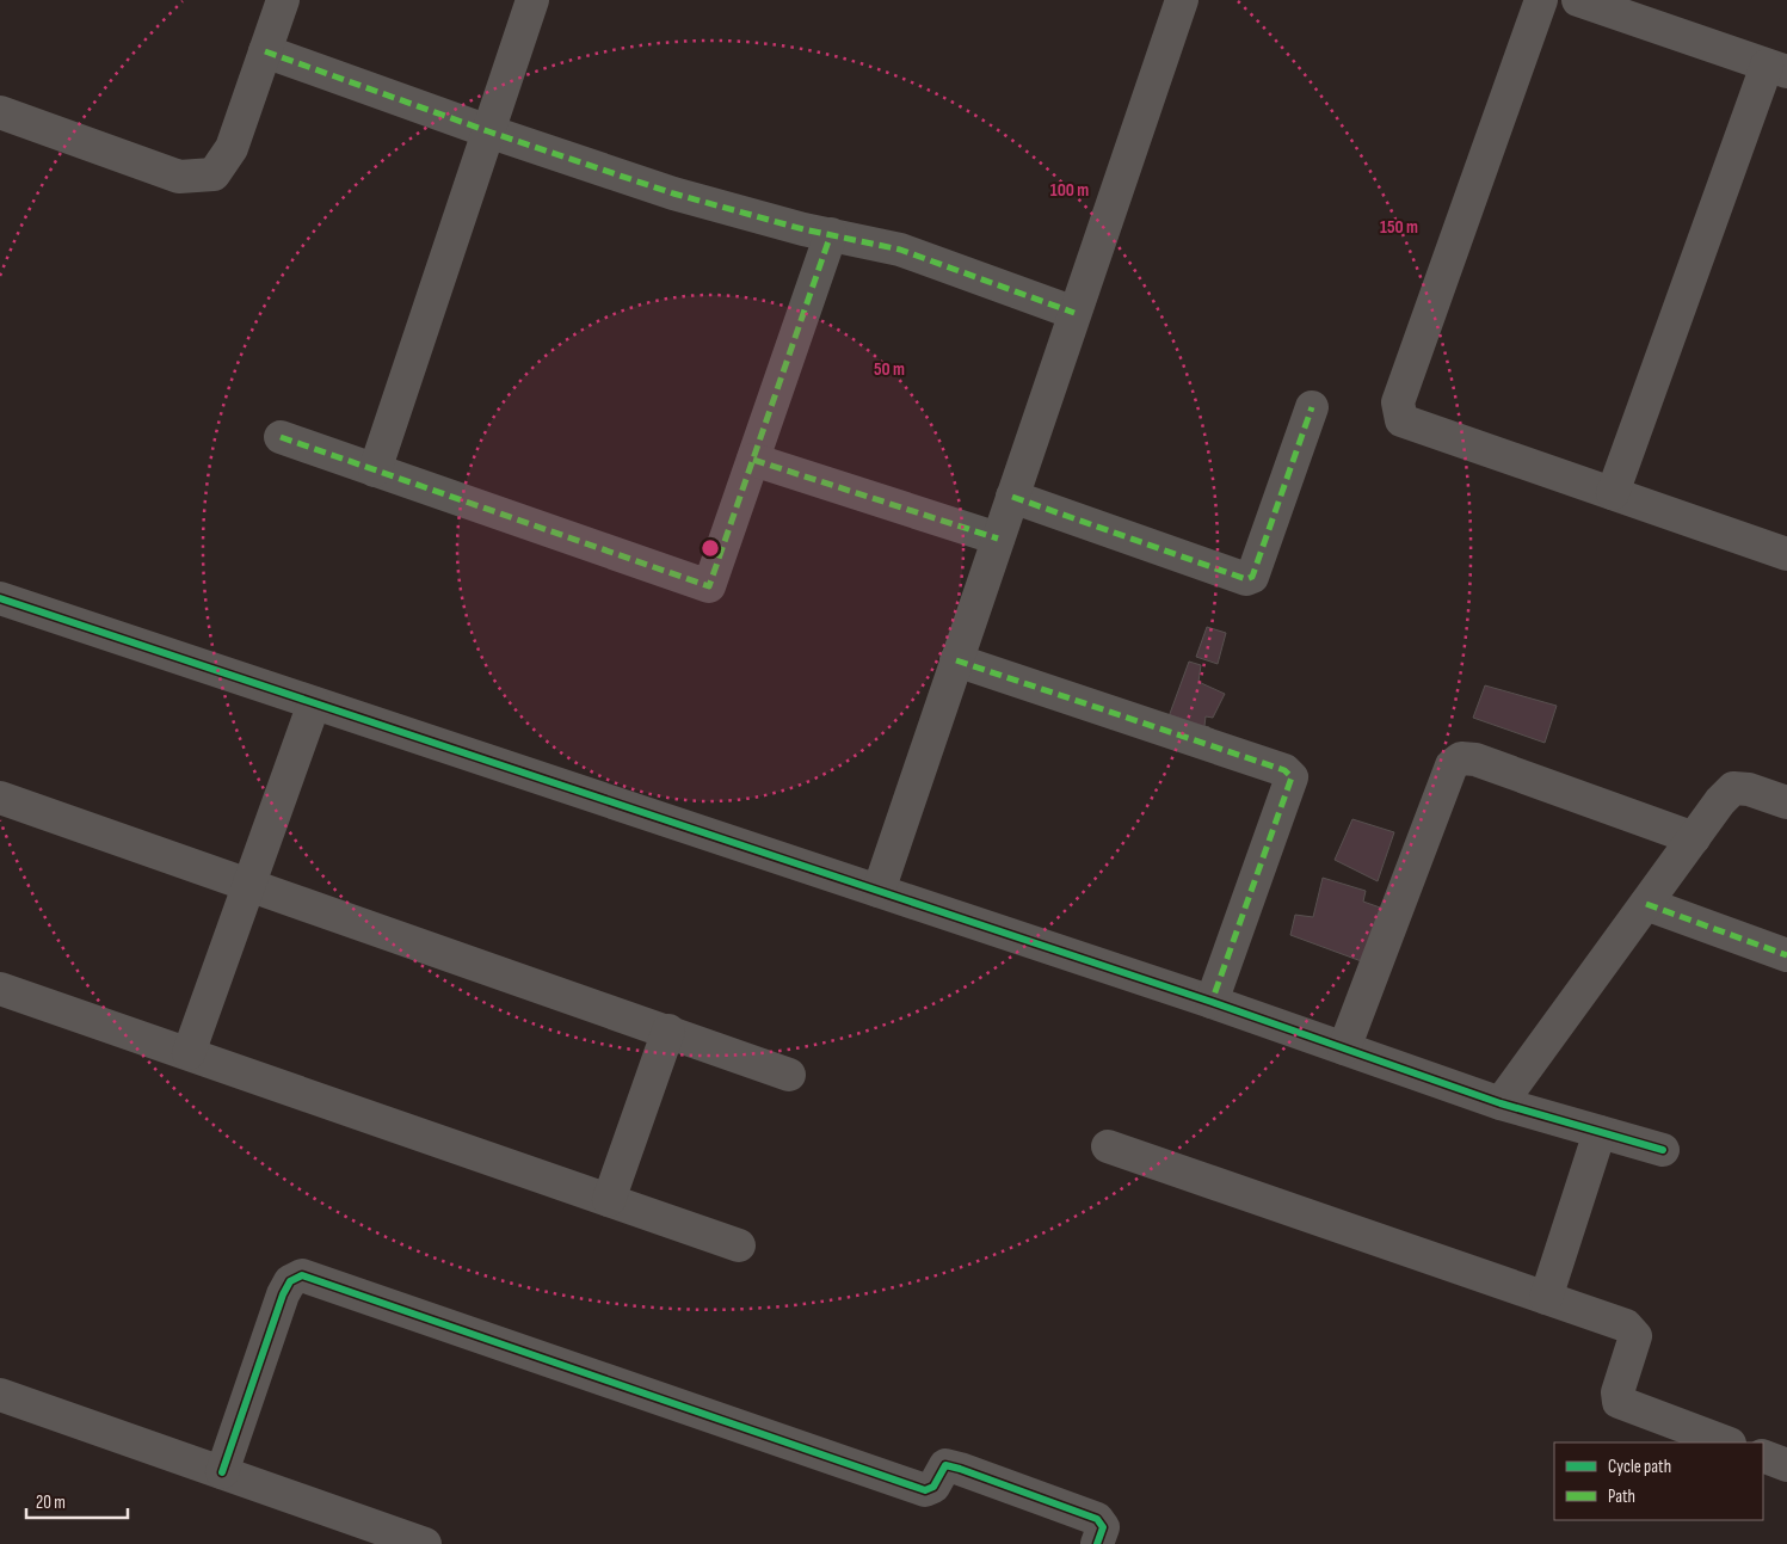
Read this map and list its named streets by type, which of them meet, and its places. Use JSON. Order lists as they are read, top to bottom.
{
  "legend": ["Cycle path", "Path"],
  "scale_bar": "20 m",
  "rings": ["100 m", "150 m", "50 m"]
}
